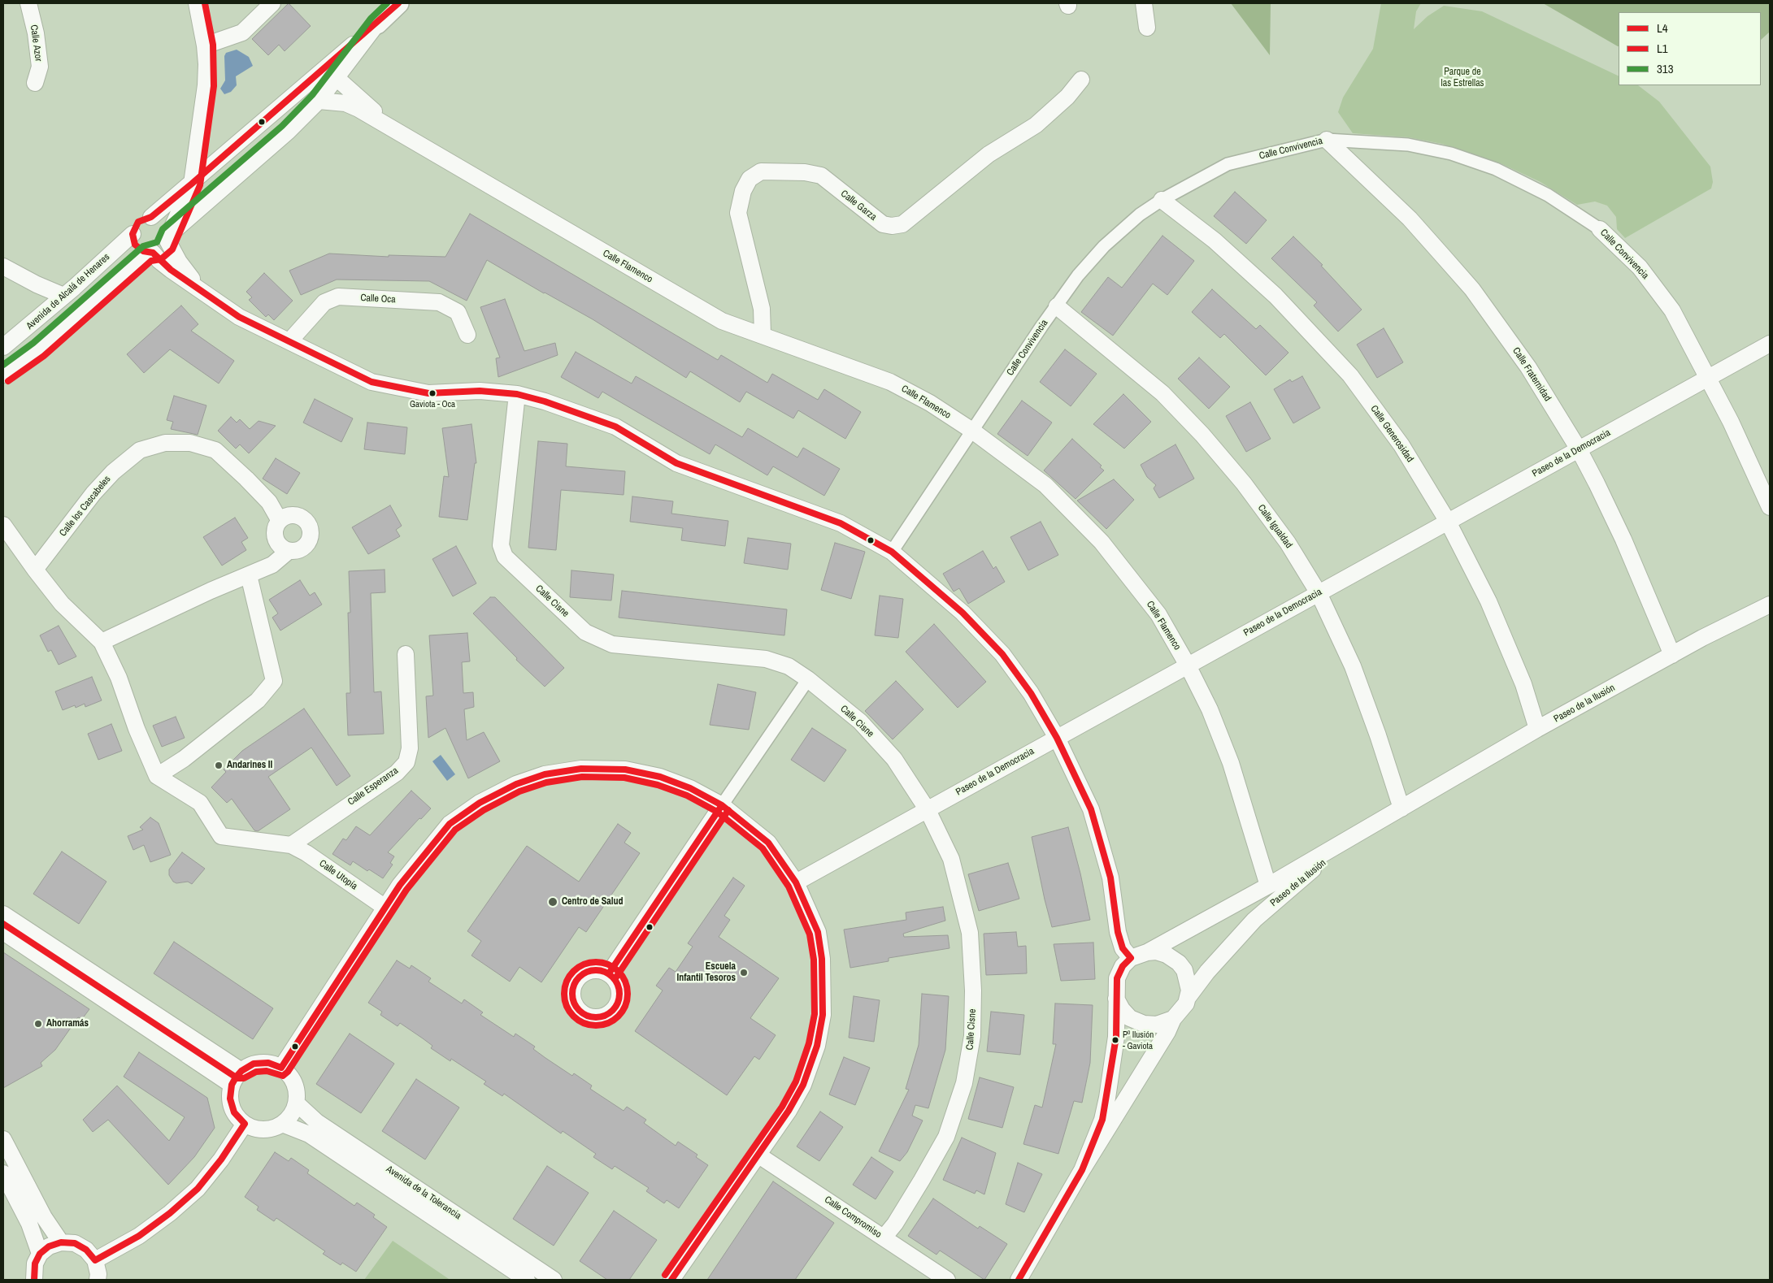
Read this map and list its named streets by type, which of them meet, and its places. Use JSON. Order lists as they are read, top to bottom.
{
  "streets": {
    "street": [
      "Calle Azor",
      "Calle Convivencia",
      "Calle Garza",
      "Calle Flamenco",
      "Avenida de Alcalá de Henares",
      "Calle Oca",
      "Calle Fraternidad",
      "Calle Generosidad",
      "Paseo de la Democracia",
      "Calle los Cascabeles",
      "Calle Igualdad",
      "Calle Cisne",
      "Paseo de la Ilusión",
      "Calle Esperanza",
      "Calle Utopía",
      "Avenida de la Tolerancia",
      "Calle Compromiso"
    ]
  },
  "crossings": [
    ["Calle Convivencia", "Calle Flamenco"],
    ["Calle Convivencia", "Calle Fraternidad"],
    ["Calle Convivencia", "Calle Generosidad"],
    ["Calle Convivencia", "Paseo de la Democracia"],
    ["Calle Convivencia", "Calle Igualdad"],
    ["Calle Garza", "Calle Flamenco"],
    ["Calle Flamenco", "Paseo de la Democracia"],
    ["Calle Flamenco", "Paseo de la Ilusión"],
    ["Calle Fraternidad", "Paseo de la Democracia"],
    ["Calle Fraternidad", "Paseo de la Ilusión"],
    ["Calle Generosidad", "Paseo de la Democracia"],
    ["Calle Generosidad", "Paseo de la Ilusión"],
    ["Paseo de la Democracia", "Calle Igualdad"],
    ["Paseo de la Democracia", "Calle Cisne"],
    ["Calle Igualdad", "Paseo de la Ilusión"],
    ["Calle Cisne", "Calle Compromiso"],
    ["Calle Esperanza", "Calle Utopía"]
  ],
  "parks": ["Parque de las Estrellas"],
  "places": [
    "Gaviota - Oca",
    "Andarines II",
    "Centro de Salud",
    "Escuela Infantil Tesoros",
    "Ahorramás",
    "Pº Ilusión - Gaviota"
  ],
  "lines": ["transit line L4", "transit line L1", "transit line 313"],
  "legend": ["L4", "L1", "313"]
}
